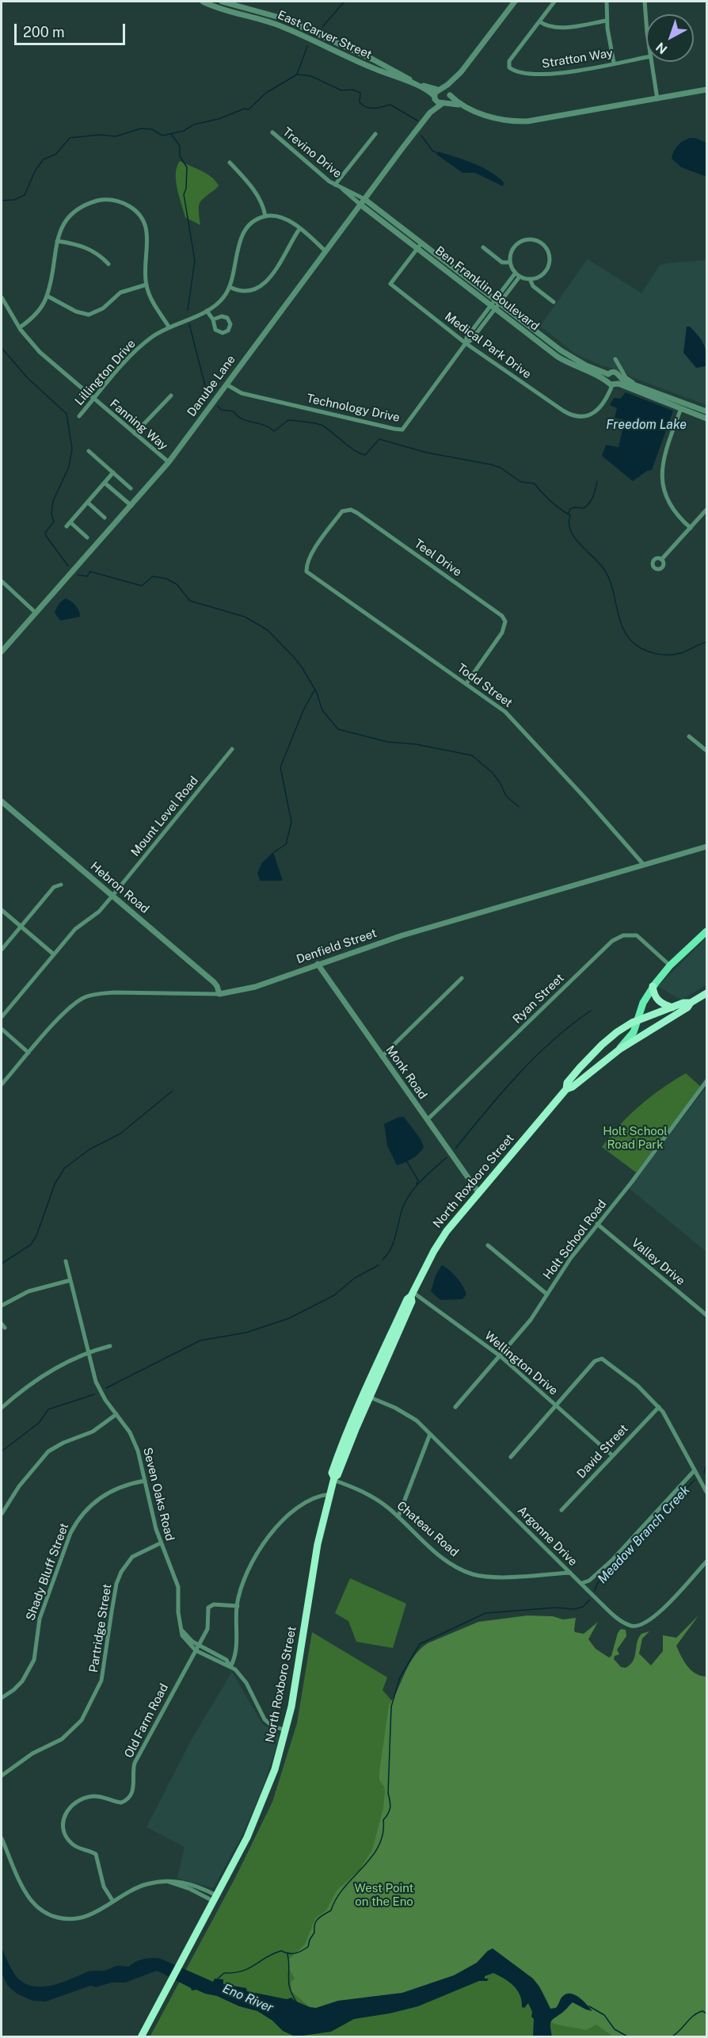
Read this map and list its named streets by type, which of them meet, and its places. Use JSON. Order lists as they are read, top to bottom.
{
  "streets": {
    "highway": ["North Roxboro Street"],
    "street": [
      "East Carver Street",
      "Stratton Way",
      "Trevino Drive",
      "Ben Franklin Boulevard",
      "Medical Park Drive",
      "Lillington Drive",
      "Danube Lane",
      "Technology Drive",
      "Fanning Way",
      "Teel Drive",
      "Todd Street",
      "Mount Level Road",
      "Hebron Road",
      "Denfield Street",
      "Ryan Street",
      "Monk Road",
      "Holt School Road",
      "Valley Drive",
      "Wellington Drive",
      "David Street",
      "Seven Oaks Road",
      "Chateau Road",
      "Argonne Drive",
      "Shady Bluff Street",
      "Partridge Street",
      "Old Farm Road"
    ]
  },
  "crossings": [
    ["East Carver Street", "Danube Lane"],
    ["Trevino Drive", "Ben Franklin Boulevard"],
    ["Trevino Drive", "Danube Lane"],
    ["Ben Franklin Boulevard", "Medical Park Drive"],
    ["Ben Franklin Boulevard", "Danube Lane"],
    ["Ben Franklin Boulevard", "Technology Drive"],
    ["Medical Park Drive", "Technology Drive"],
    ["Lillington Drive", "Fanning Way"],
    ["Danube Lane", "Technology Drive"],
    ["Danube Lane", "Fanning Way"],
    ["Teel Drive", "Todd Street"],
    ["Todd Street", "Denfield Street"],
    ["Mount Level Road", "Hebron Road"],
    ["Hebron Road", "Denfield Street"],
    ["Denfield Street", "Monk Road"],
    ["Ryan Street", "Monk Road"],
    ["Ryan Street", "North Roxboro Street"],
    ["Monk Road", "North Roxboro Street"],
    ["North Roxboro Street", "Wellington Drive"],
    ["North Roxboro Street", "Chateau Road"],
    ["North Roxboro Street", "Argonne Drive"],
    ["Holt School Road", "Valley Drive"],
    ["Holt School Road", "Wellington Drive"],
    ["Wellington Drive", "David Street"],
    ["Seven Oaks Road", "Shady Bluff Street"],
    ["Seven Oaks Road", "Partridge Street"],
    ["Seven Oaks Road", "Old Farm Road"],
    ["Chateau Road", "Argonne Drive"]
  ],
  "water": ["Freedom Lake", "Meadow Branch Creek", "Eno River"],
  "parks": ["Holt School Road Park", "West Point on the Eno"],
  "scale_bar": "200 m",
  "north": "bottom left"
}
